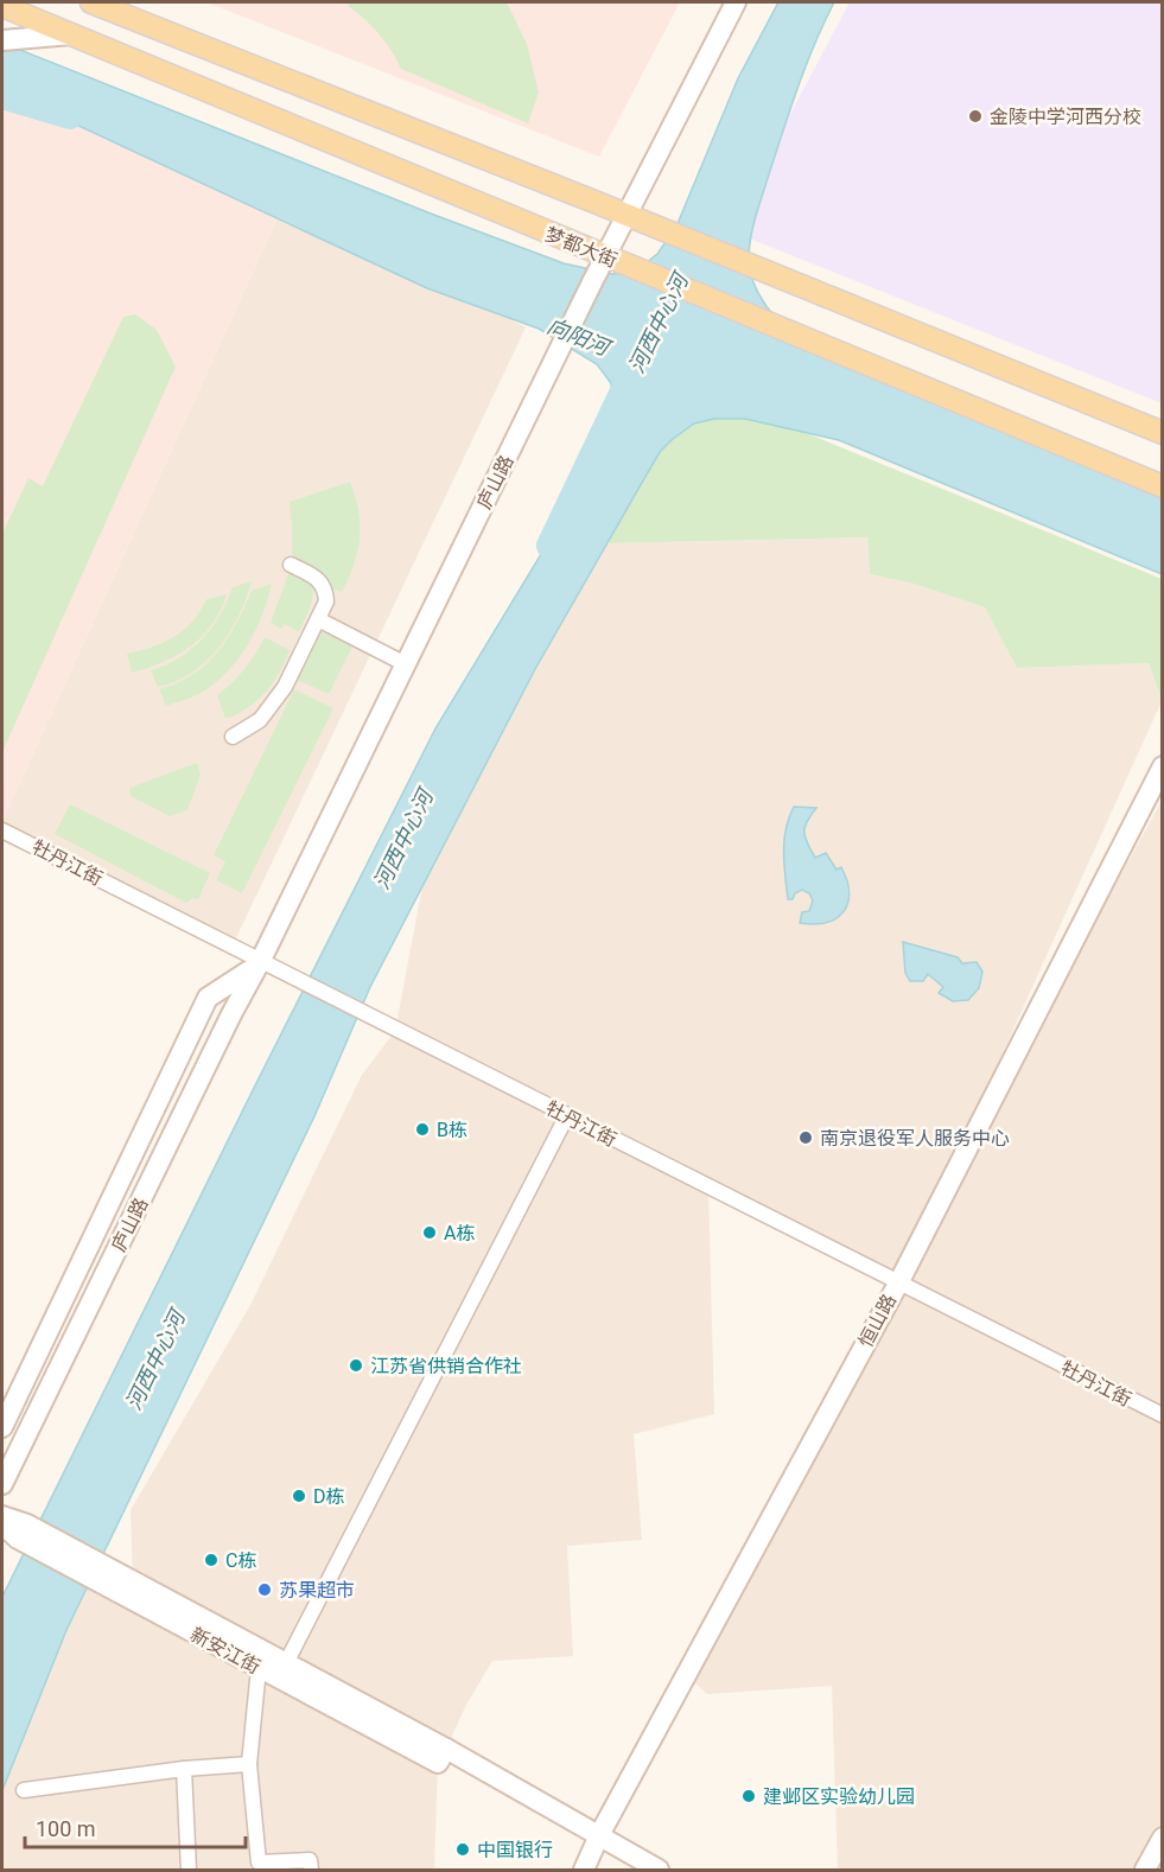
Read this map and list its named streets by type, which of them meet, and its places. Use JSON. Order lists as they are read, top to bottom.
{
  "streets": {
    "main road": ["梦都大街"],
    "street": [
      "庐山路",
      "牡丹江街",
      "恒山路",
      "新安江街"
    ]
  },
  "crossings": [
    ["梦都大街", "庐山路"],
    ["庐山路", "牡丹江街"],
    ["牡丹江街", "恒山路"],
    ["恒山路", "新安江街"]
  ],
  "water": ["河西中心河", "向阳河"],
  "places": [
    "金陵中学河西分校",
    "B栋",
    "南京退役军人服务中心",
    "A栋",
    "江苏省供销合作社",
    "D栋",
    "C栋",
    "苏果超市",
    "建邺区实验幼儿园",
    "中国银行"
  ],
  "scale_bar": "100 m"
}
